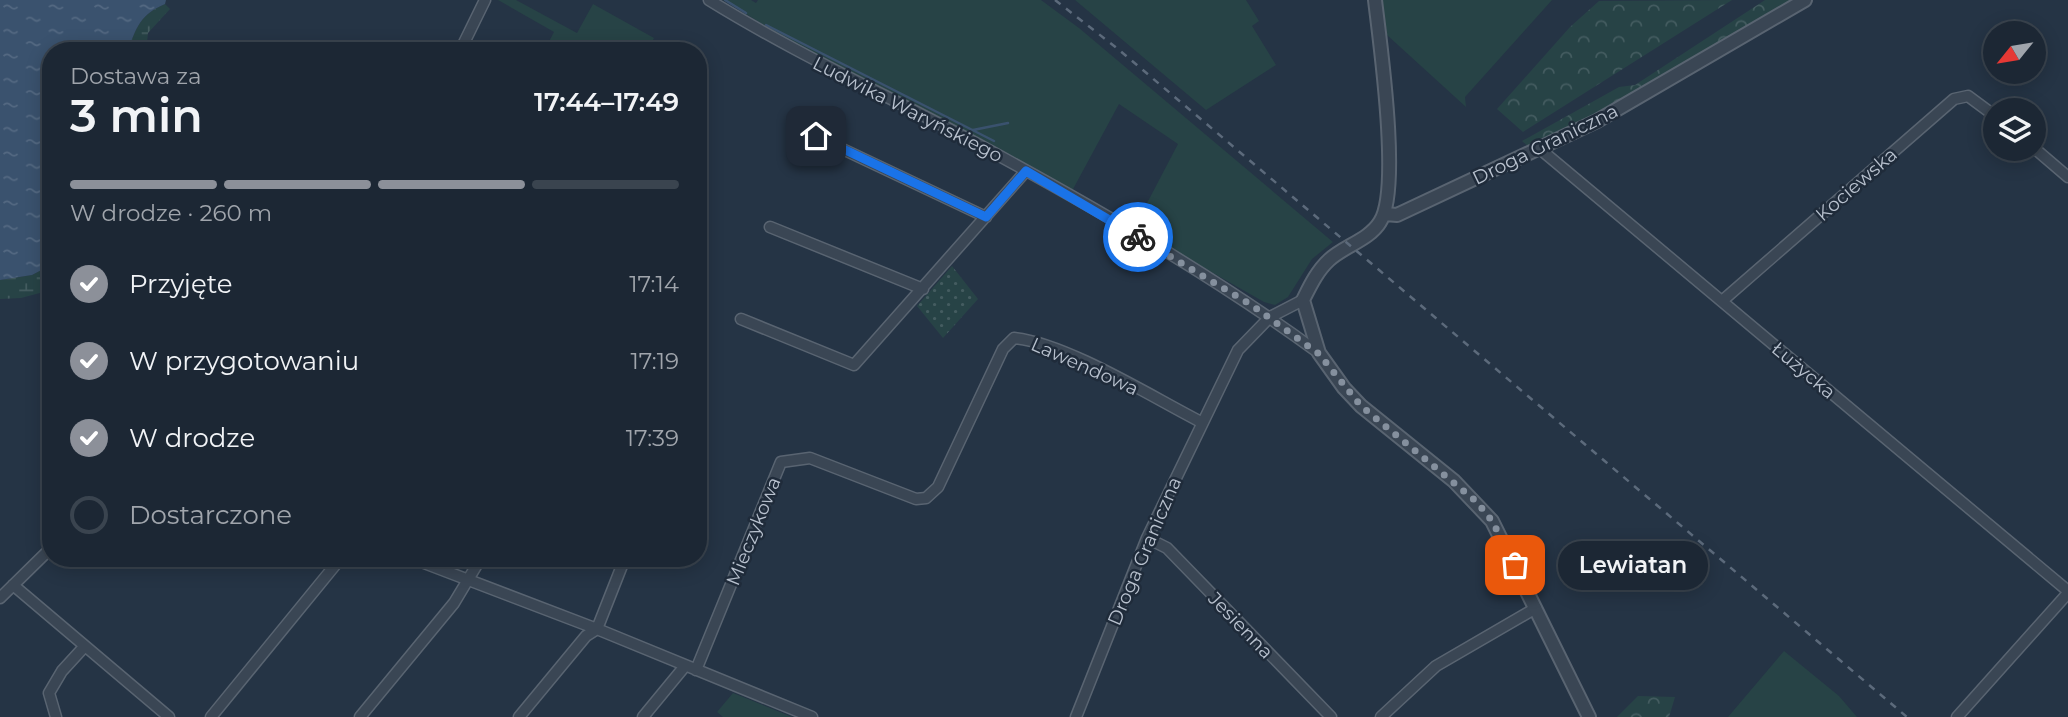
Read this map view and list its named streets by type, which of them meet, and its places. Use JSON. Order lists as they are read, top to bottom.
{
  "streets": {
    "street": [
      "Ludwika Waryńskiego",
      "Droga Graniczna",
      "Kociewska",
      "Lawendowa",
      "Łużycka",
      "Mieczykowa",
      "Jesienna"
    ]
  },
  "crossings": [
    ["Ludwika Waryńskiego", "Droga Graniczna"],
    ["Droga Graniczna", "Lawendowa"],
    ["Droga Graniczna", "Łużycka"],
    ["Droga Graniczna", "Jesienna"],
    ["Kociewska", "Łużycka"],
    ["Lawendowa", "Mieczykowa"]
  ],
  "places": ["Lewiatan"],
  "north": "bottom left",
  "page": {
    "heading": ["3 min", "Dostawa za", "17:44–17:49"],
    "bar": "W drodze · 260 m",
    "list": [
      ["Przyjęte", "17:14"],
      ["W przygotowaniu", "17:19"],
      ["W drodze", "17:39"],
      "Dostarczone"
    ],
    "bubble": "Lewiatan"
  }
}
